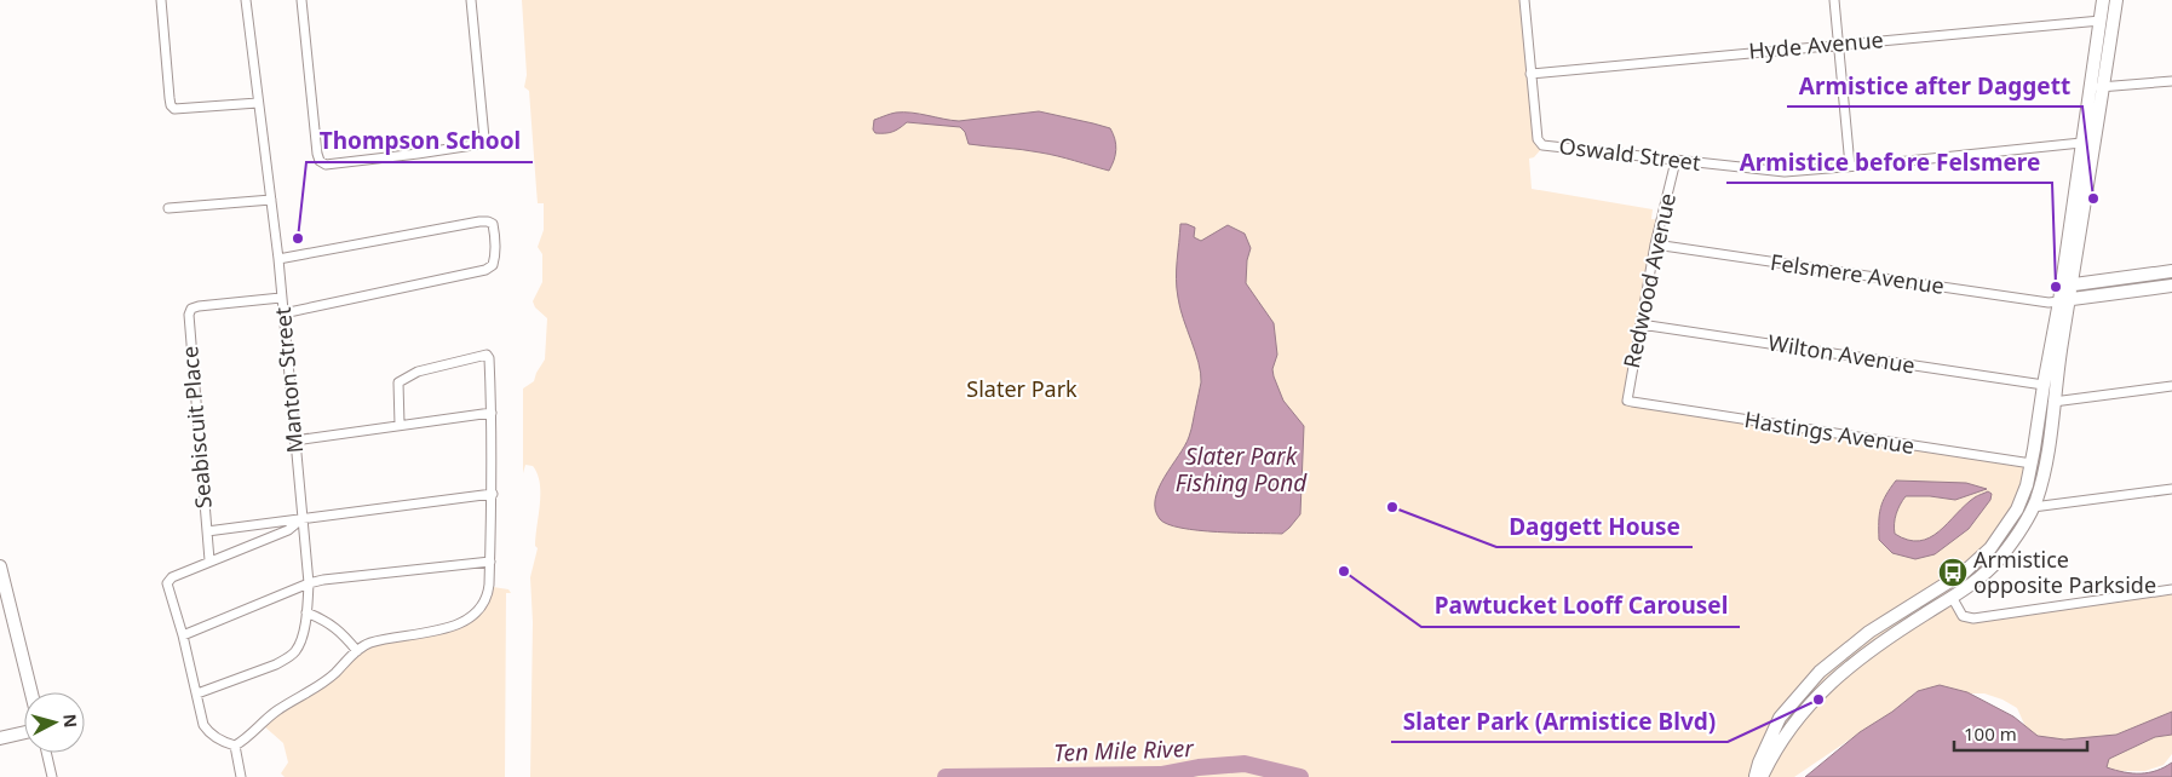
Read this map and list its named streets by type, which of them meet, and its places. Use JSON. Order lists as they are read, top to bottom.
{
  "streets": {
    "street": [
      "Hyde Avenue",
      "Oswald Street",
      "Felsmere Avenue",
      "Redwood Avenue",
      "Wilton Avenue",
      "Manton Street",
      "Seabiscuit Place",
      "Hastings Avenue"
    ]
  },
  "crossings": [
    ["Hyde Avenue", "Oswald Street"],
    ["Oswald Street", "Redwood Avenue"],
    ["Felsmere Avenue", "Redwood Avenue"],
    ["Redwood Avenue", "Wilton Avenue"],
    ["Redwood Avenue", "Hastings Avenue"],
    ["Manton Street", "Seabiscuit Place"]
  ],
  "water": ["Slater Park Fishing Pond", "Ten Mile River"],
  "parks": ["Slater Park"],
  "places": {
    "other": [
      "Armistice after Daggett",
      "Thompson School",
      "Armistice before Felsmere",
      "Daggett House",
      "Pawtucket Looff Carousel",
      "Slater Park (Armistice Blvd)"
    ],
    "bus stop": ["Armistice opposite Parkside"]
  },
  "scale_bar": "100 m",
  "north": "right"
}
